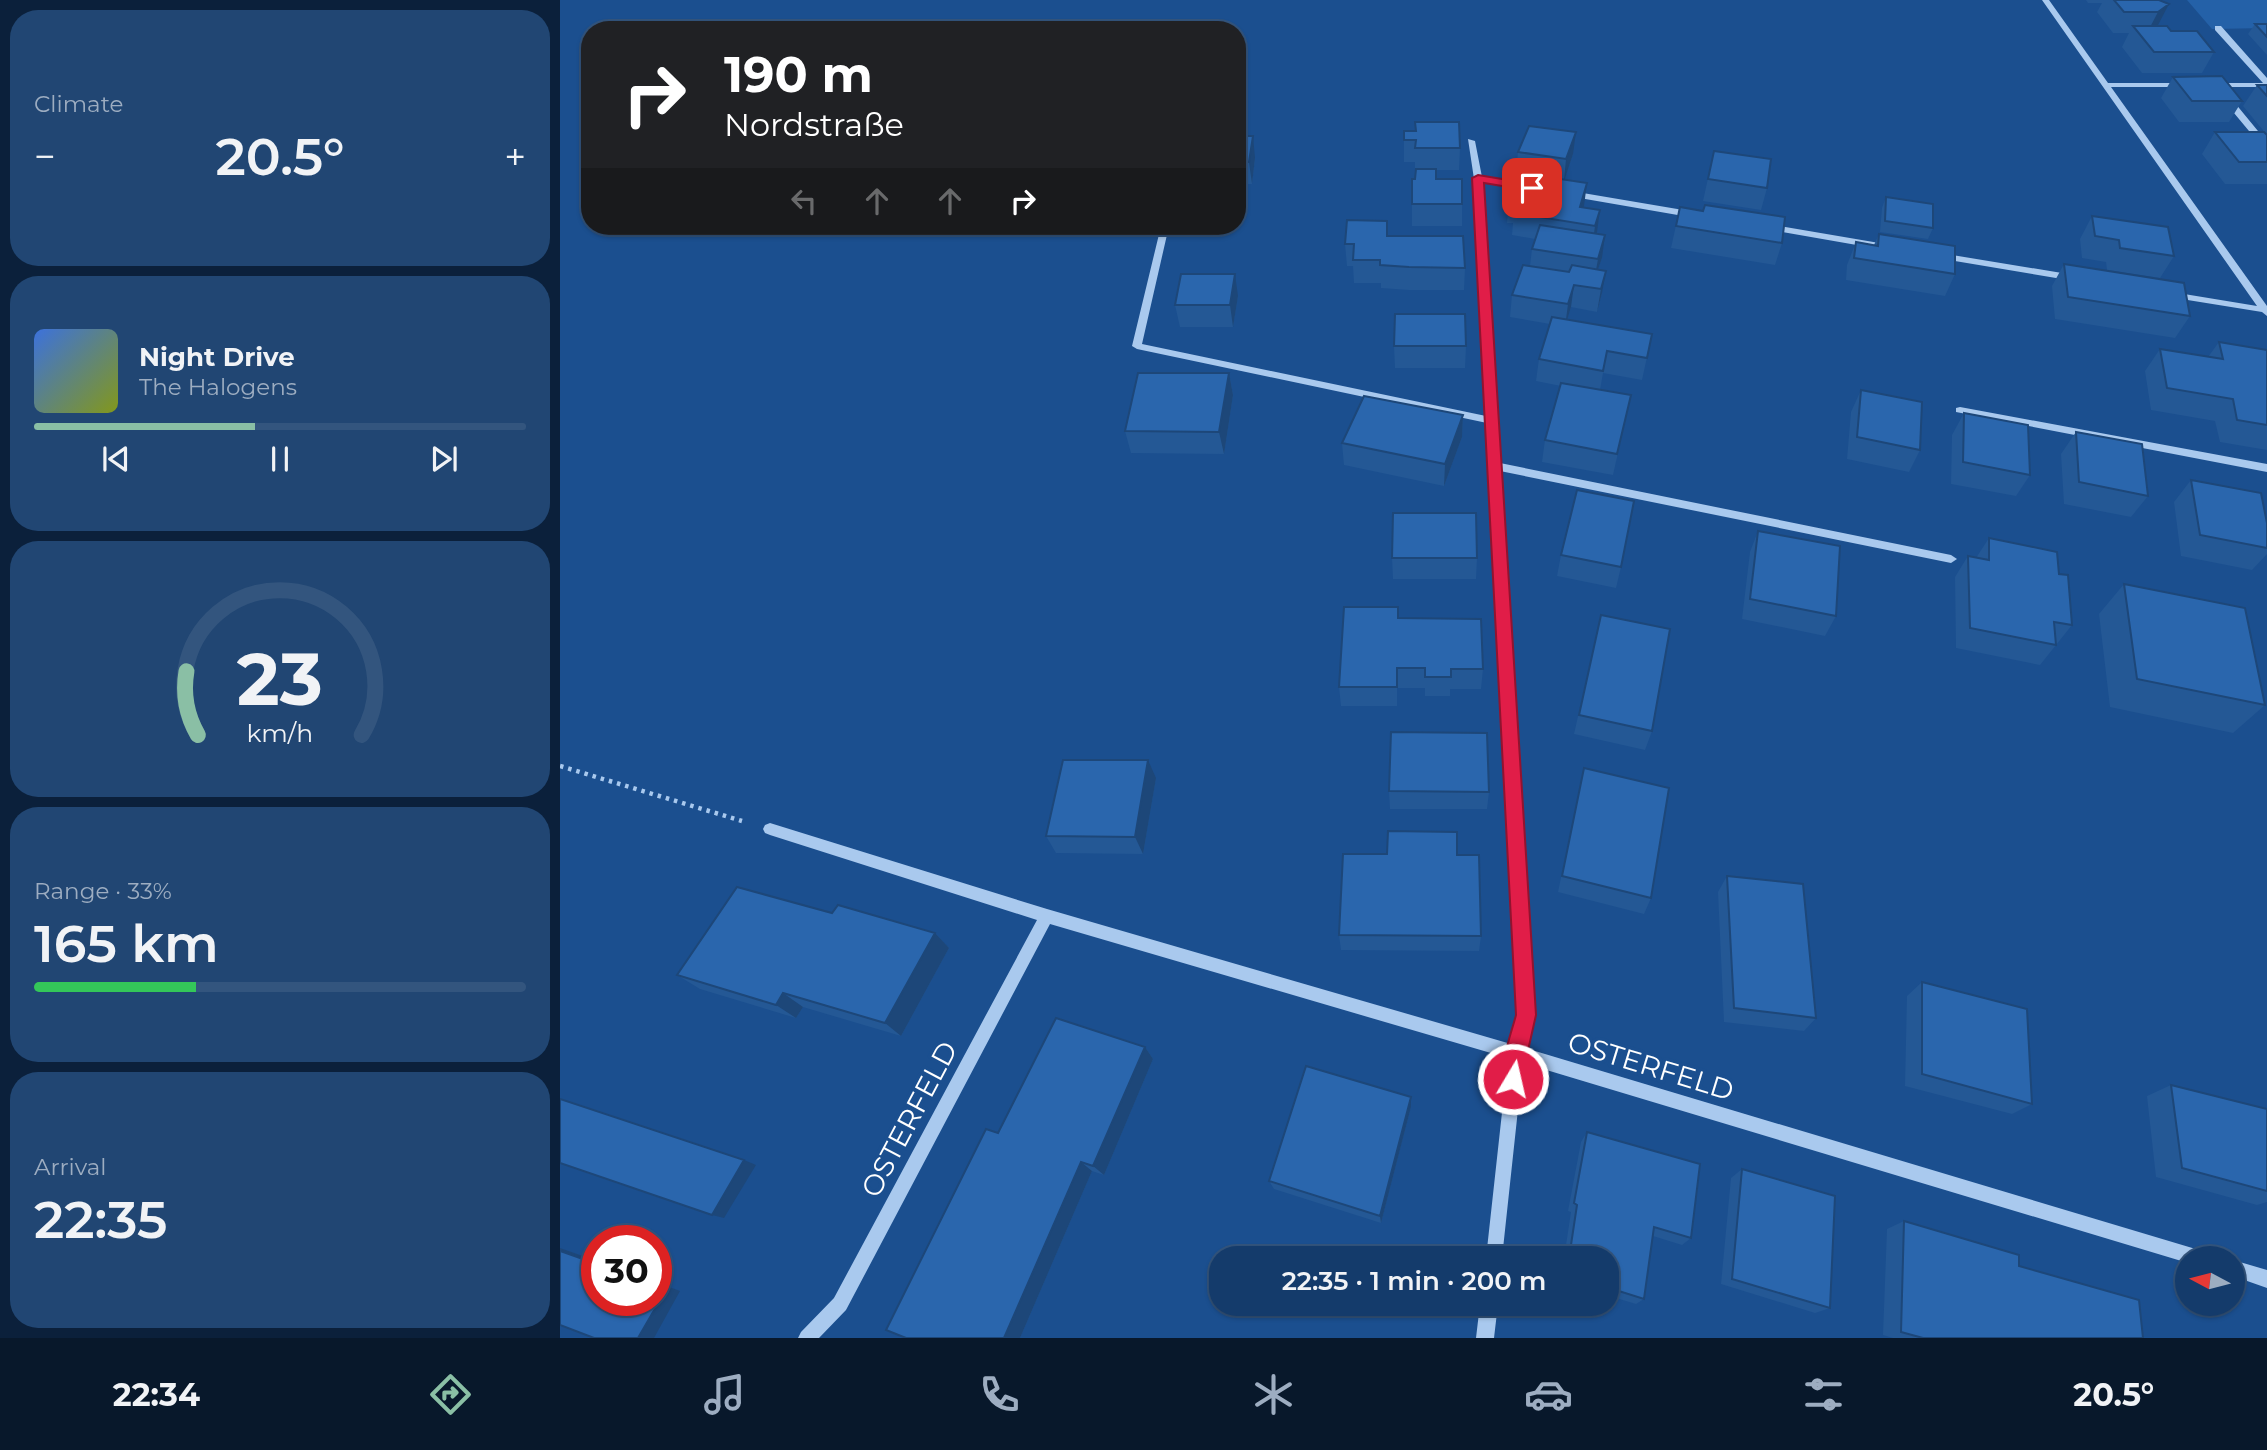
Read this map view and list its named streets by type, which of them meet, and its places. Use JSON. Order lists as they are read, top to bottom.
{
  "streets": {
    "street": ["OSTERFELD"]
  },
  "north": "left",
  "page": {
    "tile": [
      "Climate",
      ["Range · 33%", "165 km"],
      ["Arrival", "22:35"]
    ],
    "turn": ["190 m", "Nordstraße"],
    "heat": ["−", "20.5°", "+"],
    "song": ["Night Drive", "The Halogens"],
    "limit": "30",
    "trip": "22:35 · 1 min · 200 m",
    "tabs": ["22:34", "20.5°"],
    "gauge": ["23", "km/h"]
  }
}
